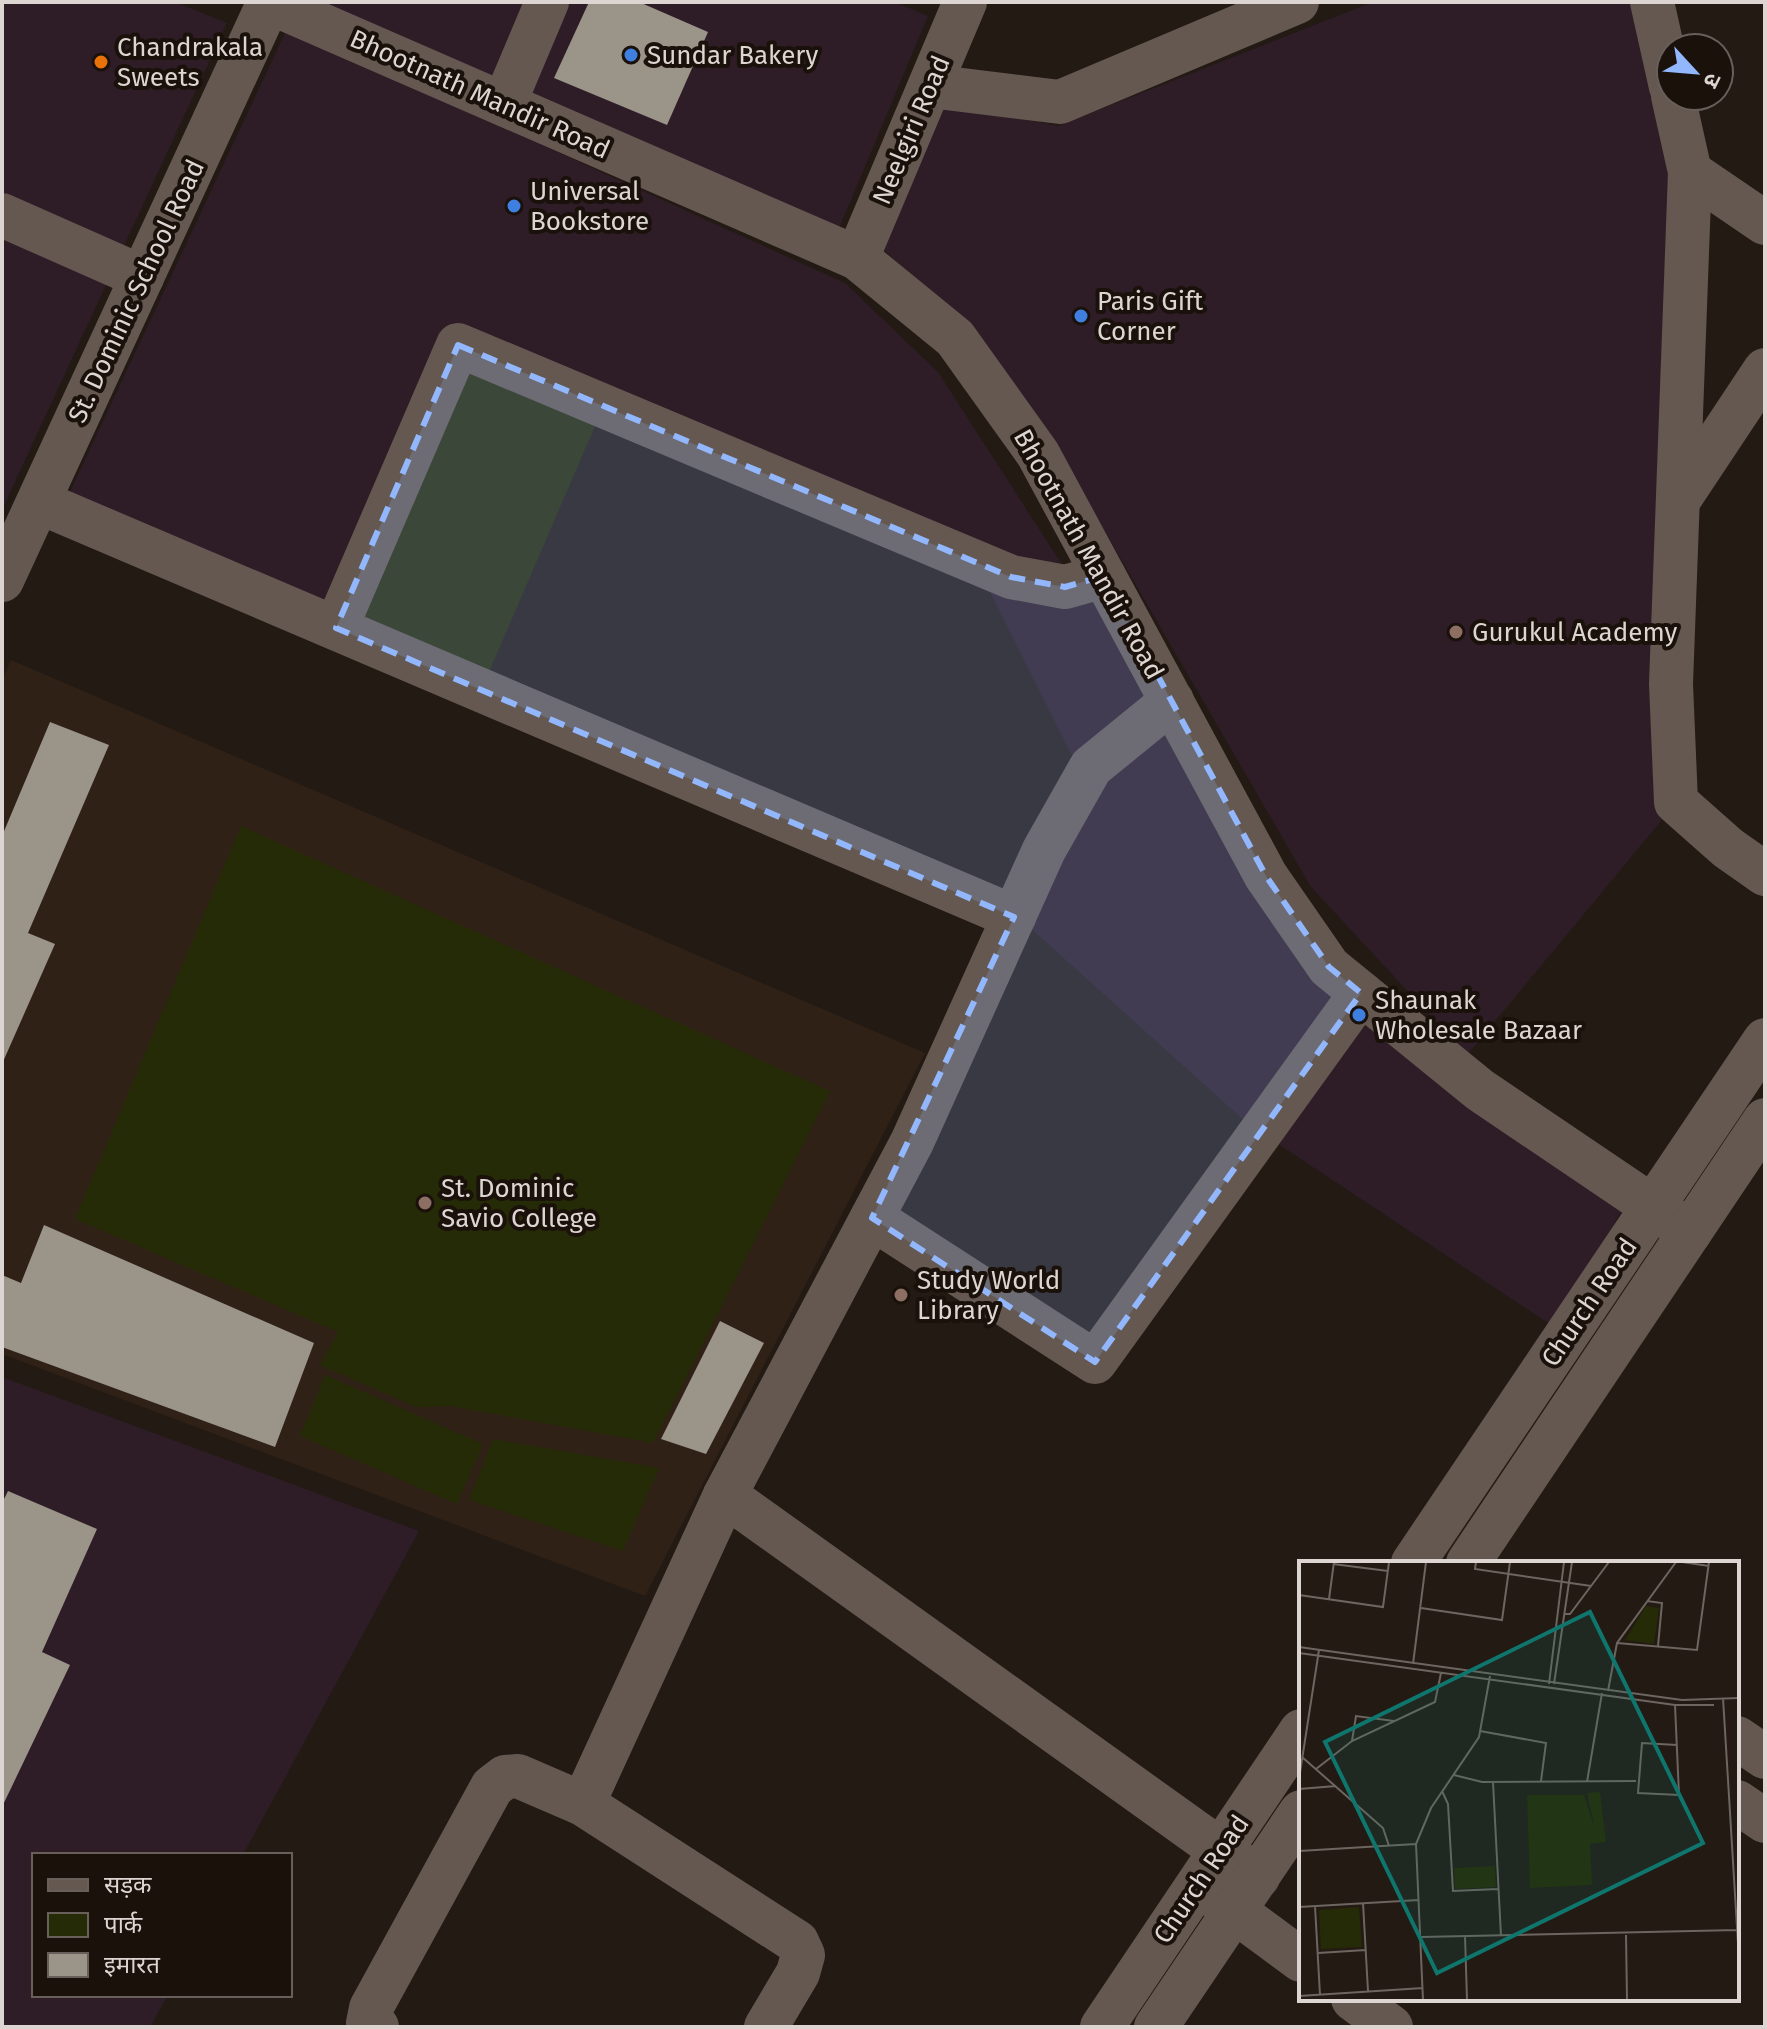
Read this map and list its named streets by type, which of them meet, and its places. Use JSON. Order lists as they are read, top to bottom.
{
  "streets": {
    "street": [
      "Bhootnath Mandir Road",
      "Neelgiri Road",
      "St. Dominic School Road",
      "Church Road"
    ]
  },
  "crossings": [
    ["Bhootnath Mandir Road", "Neelgiri Road"],
    ["Bhootnath Mandir Road", "St. Dominic School Road"],
    ["Bhootnath Mandir Road", "Church Road"]
  ],
  "places": [
    "Sundar Bakery",
    "Chandrakala Sweets",
    "Universal Bookstore",
    "Paris Gift Corner",
    "Gurukul Academy",
    "Shaunak Wholesale Bazaar",
    "St. Dominic Savio College",
    "Study World Library"
  ],
  "legend": ["सड़क", "पार्क", "इमारत"],
  "north": "bottom right"
}
